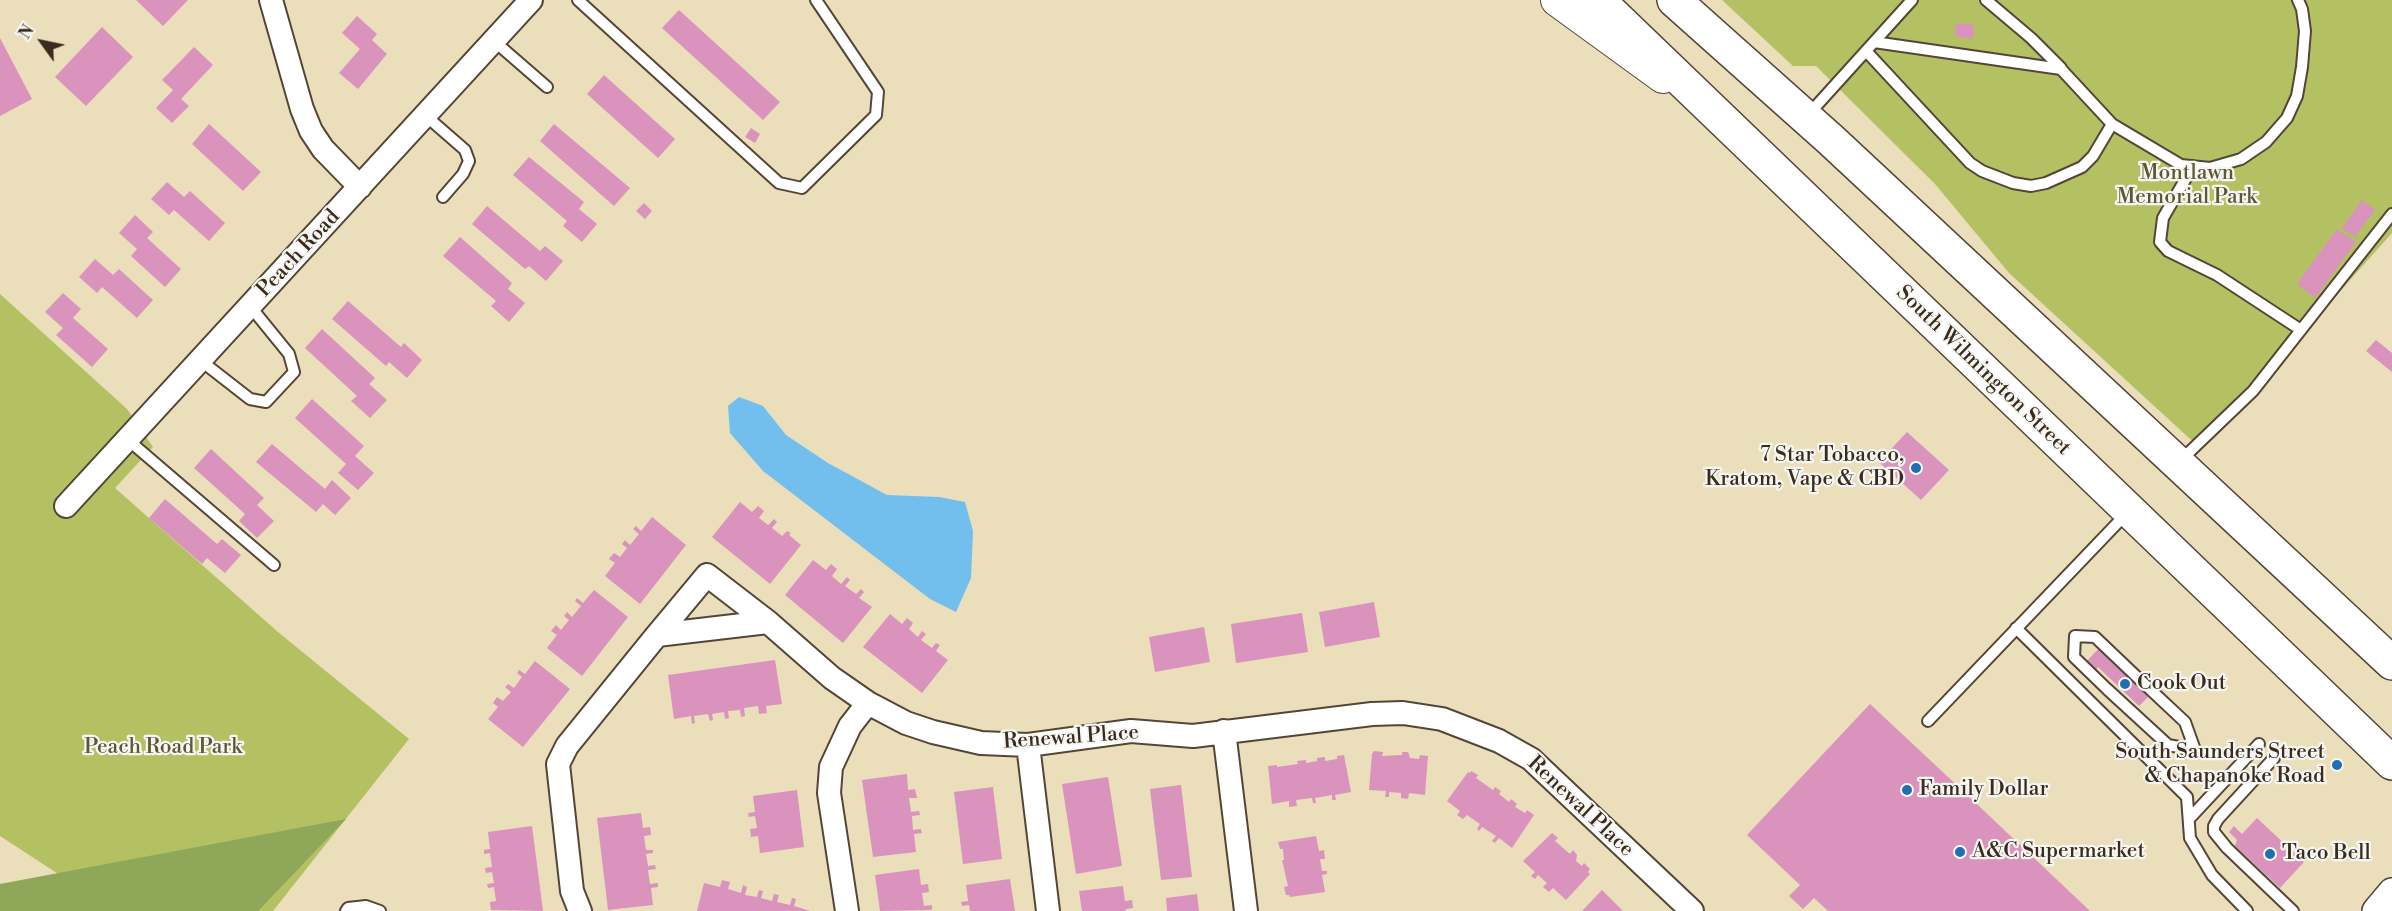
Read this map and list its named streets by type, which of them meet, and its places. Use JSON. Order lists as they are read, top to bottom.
{
  "streets": {
    "highway": ["South Wilmington Street"],
    "street": ["Peach Road", "Renewal Place"]
  },
  "parks": ["Montlawn Memorial Park", "Peach Road Park"],
  "places": [
    "7 Star Tobacco, Kratom, Vape & CBD",
    "Cook Out",
    "South Saunders Street & Chapanoke Road",
    "Family Dollar",
    "A&C Supermarket",
    "Taco Bell"
  ],
  "north": "top left"
}
